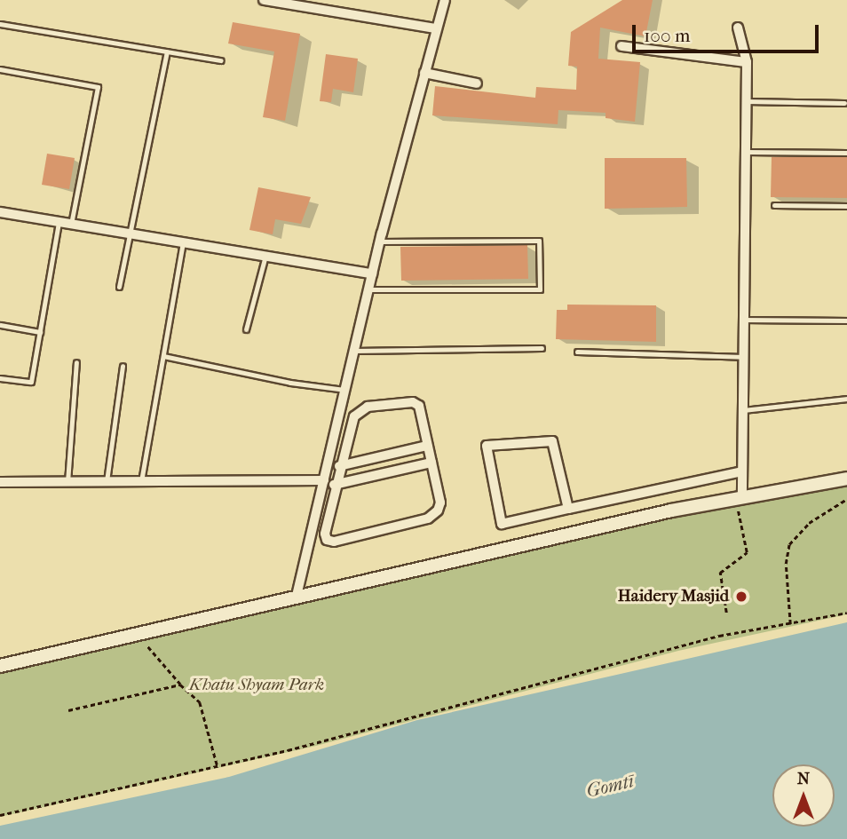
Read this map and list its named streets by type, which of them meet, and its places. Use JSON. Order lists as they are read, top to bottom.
{
  "water": ["Gomtī"],
  "parks": ["Khatu Shyam Park"],
  "places": ["Haidery Masjid"],
  "scale_bar": "100 m",
  "north": "top"
}
